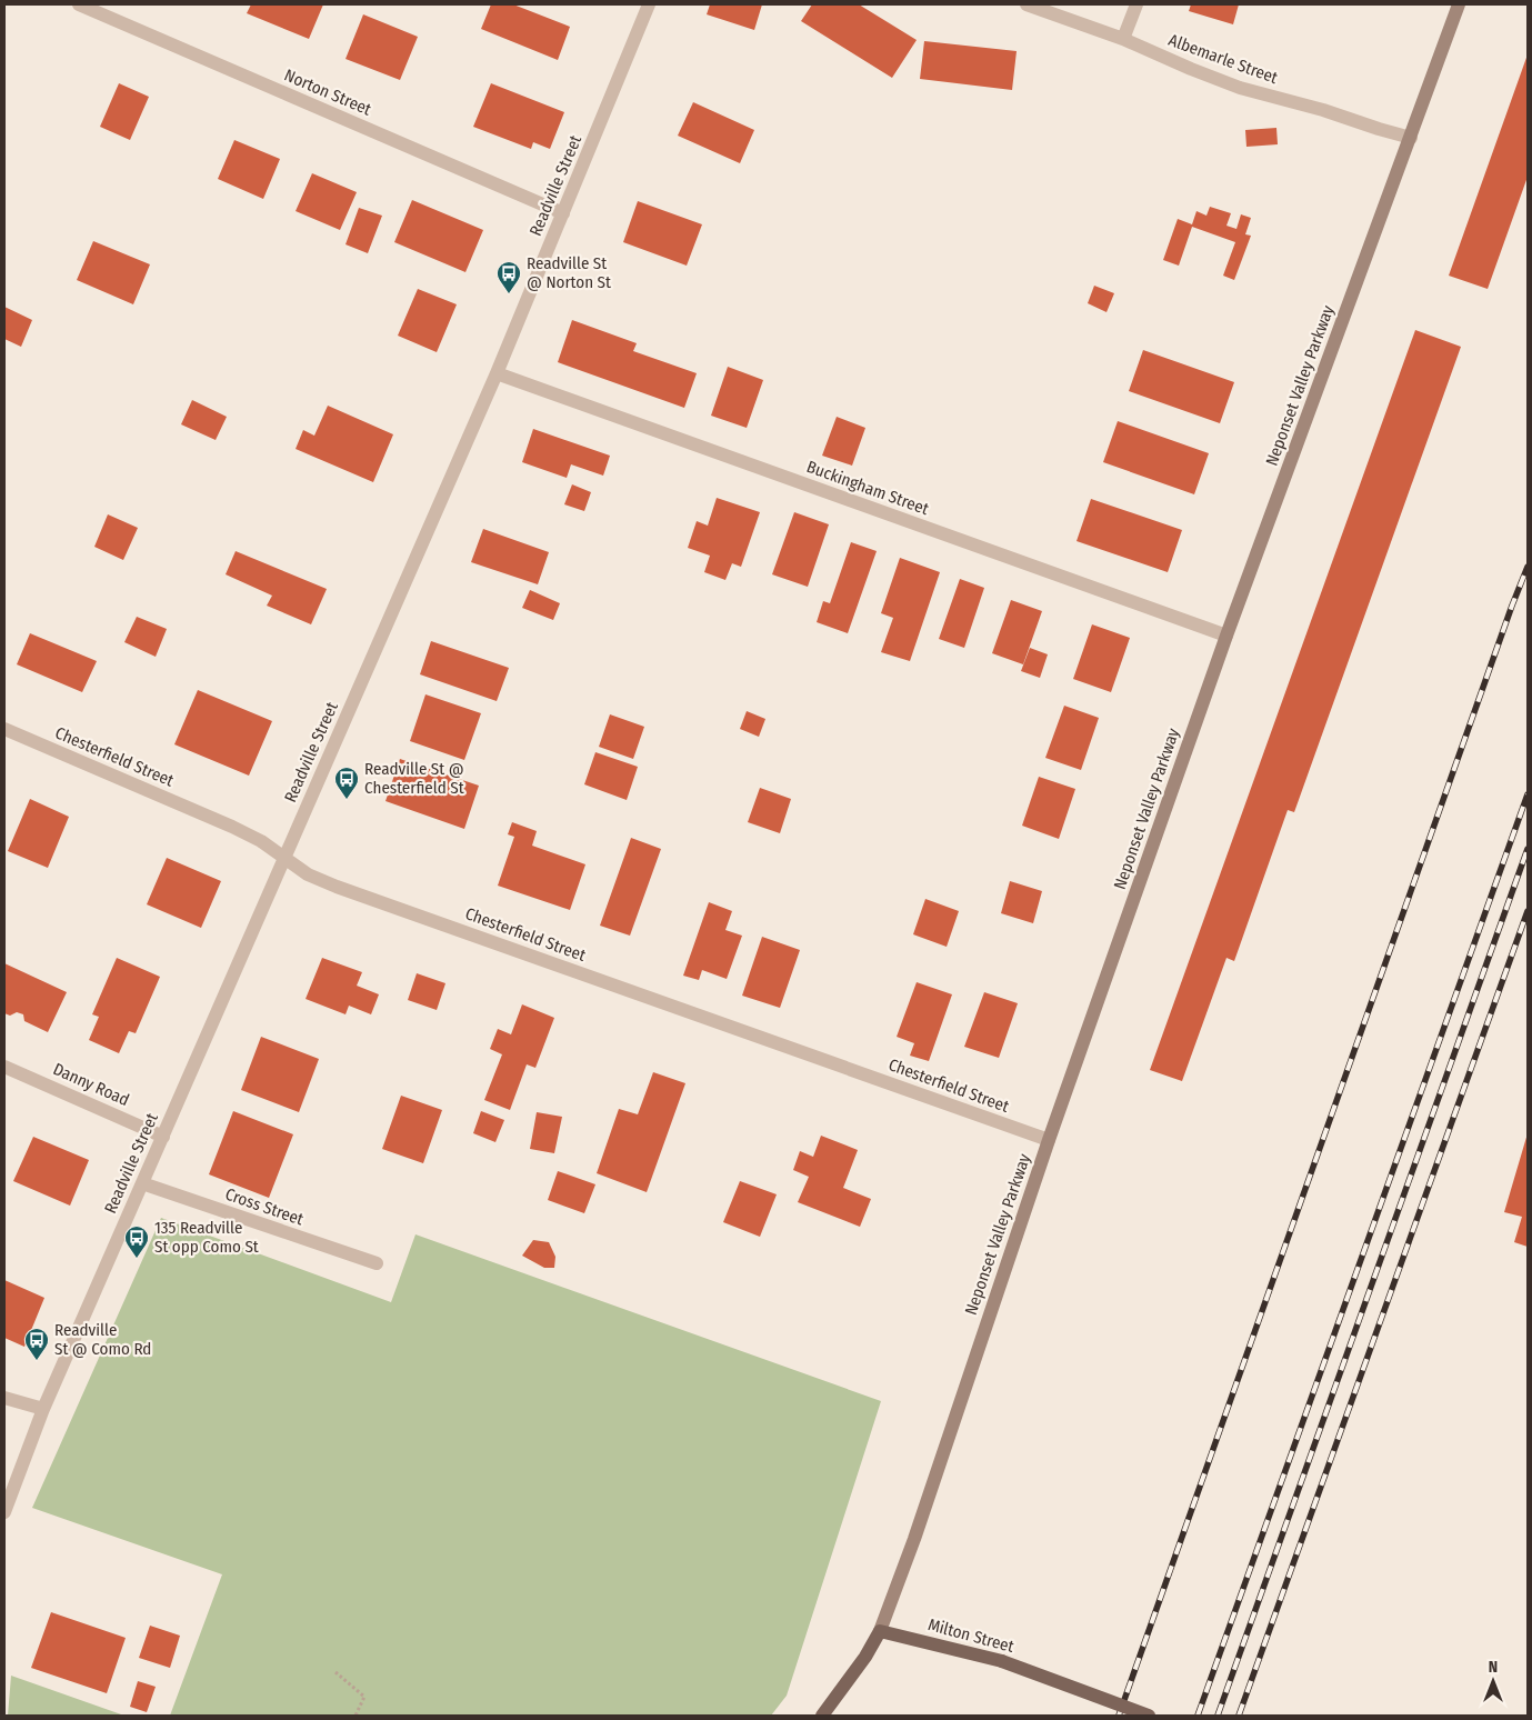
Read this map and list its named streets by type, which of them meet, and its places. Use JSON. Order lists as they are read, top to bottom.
{
  "streets": {
    "main road": ["Neponset Valley Parkway", "Milton Street"],
    "street": [
      "Albemarle Street",
      "Norton Street",
      "Readville Street",
      "Buckingham Street",
      "Chesterfield Street",
      "Danny Road",
      "Cross Street"
    ]
  },
  "crossings": [
    ["Albemarle Street", "Neponset Valley Parkway"],
    ["Norton Street", "Readville Street"],
    ["Readville Street", "Buckingham Street"],
    ["Readville Street", "Chesterfield Street"],
    ["Readville Street", "Danny Road"],
    ["Readville Street", "Cross Street"],
    ["Neponset Valley Parkway", "Buckingham Street"],
    ["Neponset Valley Parkway", "Chesterfield Street"],
    ["Neponset Valley Parkway", "Milton Street"]
  ],
  "places": {
    "bus stop": [
      "Readville St @ Norton St",
      "Readville St @ Chesterfield St",
      "135 Readville St opp Como St",
      "Readville St @ Como Rd"
    ]
  },
  "north": "top"
}
